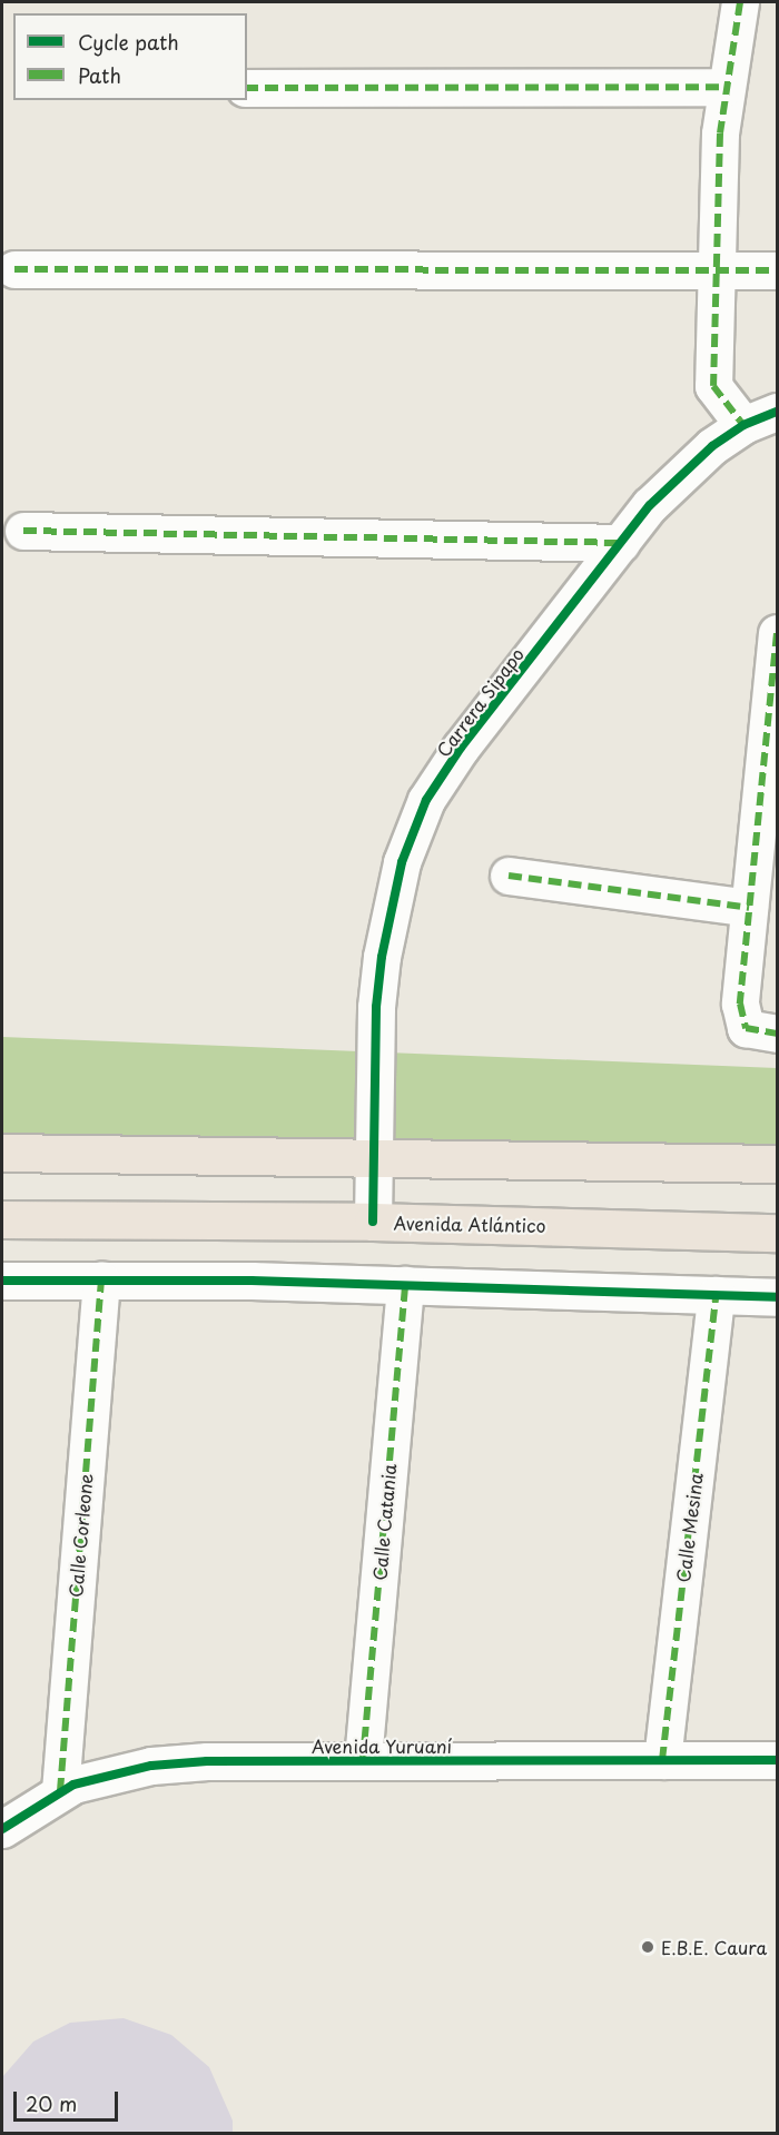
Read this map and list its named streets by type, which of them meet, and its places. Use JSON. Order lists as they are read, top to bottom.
{
  "streets": {
    "main road": ["Avenida Atlántico"],
    "street": [
      "Carrera Sipapo",
      "Calle Catania",
      "Calle Mesina",
      "Calle Corleone",
      "Avenida Yuruaní"
    ]
  },
  "crossings": [
    ["Carrera Sipapo", "Avenida Atlántico"],
    ["Calle Catania", "Avenida Yuruaní"],
    ["Calle Mesina", "Avenida Yuruaní"],
    ["Calle Corleone", "Avenida Yuruaní"]
  ],
  "places": ["E.B.E. Caura"],
  "legend": ["Cycle path", "Path"],
  "scale_bar": "20 m"
}
